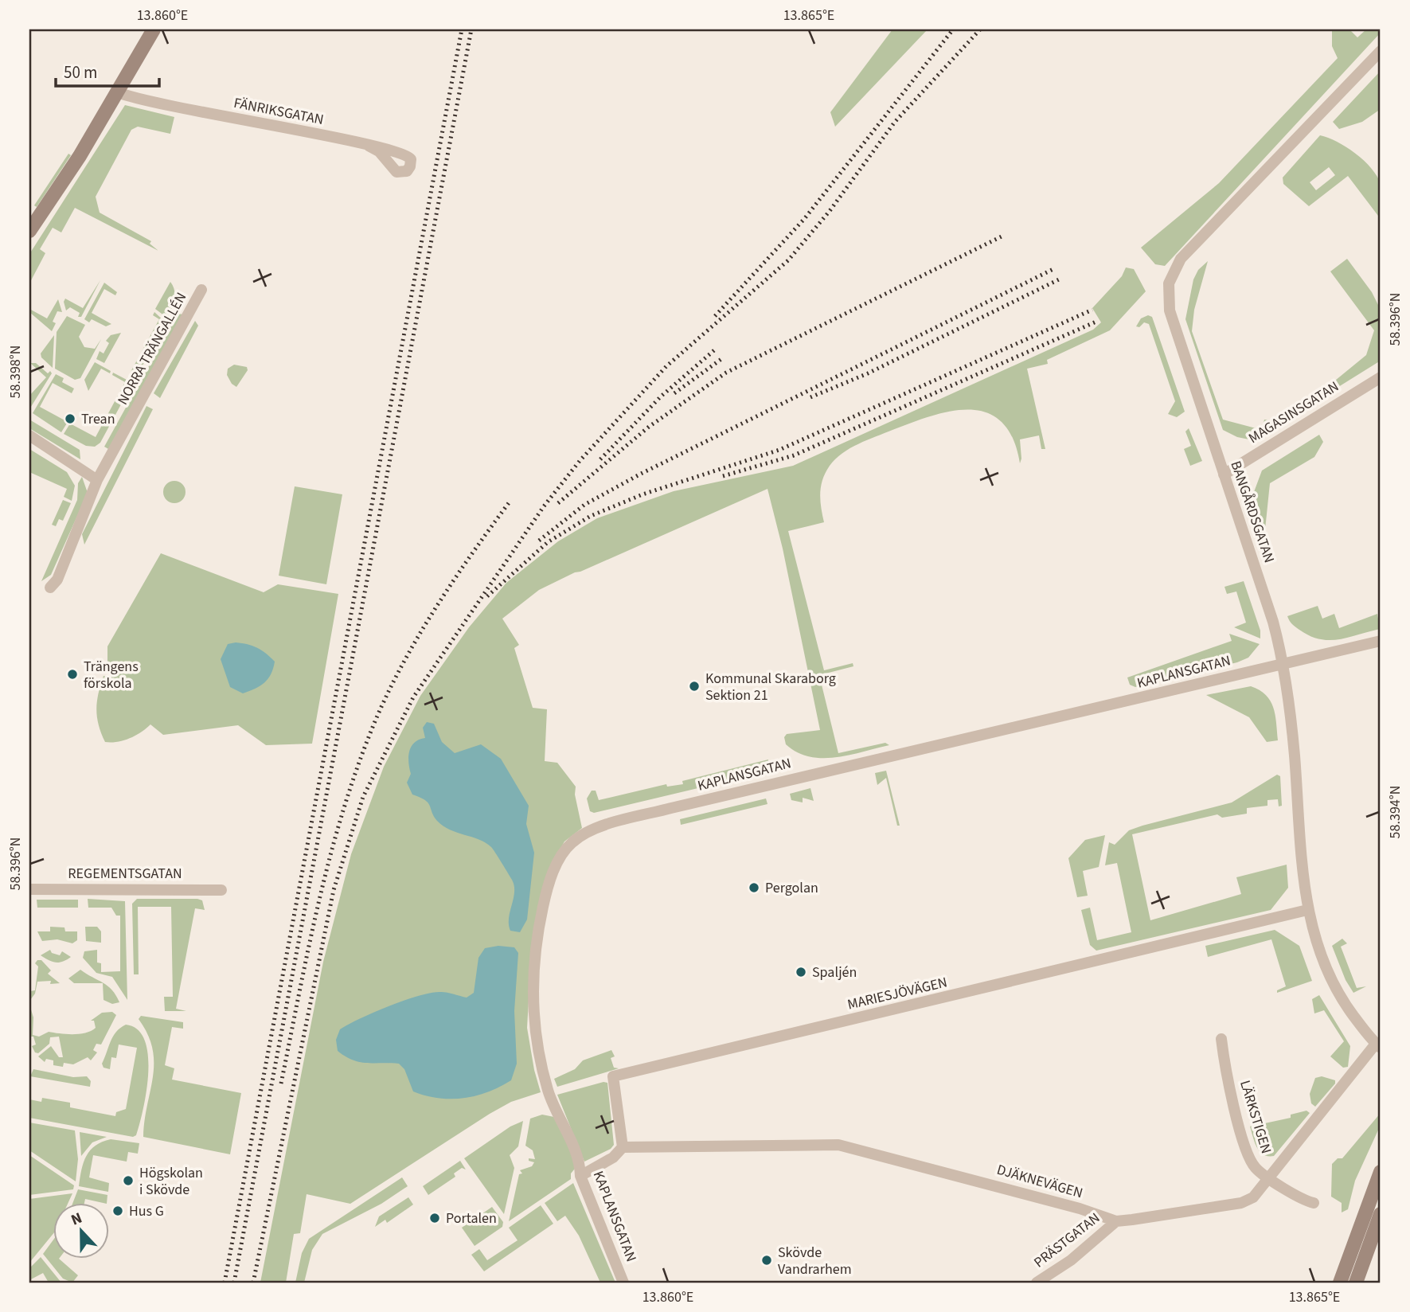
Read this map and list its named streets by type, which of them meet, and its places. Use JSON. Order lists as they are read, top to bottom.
{
  "streets": {
    "street": [
      "FÄNRIKSGATAN",
      "NORRA TRÄNGALLÉN",
      "MAGASINSGATAN",
      "BANGÅRDSGATAN",
      "KAPLANSGATAN",
      "REGEMENTSGATAN",
      "MARIESJÖVÄGEN",
      "LÄRKSTIGEN",
      "DJÄKNEVÄGEN",
      "PRÄSTGATAN"
    ]
  },
  "crossings": [
    ["MAGASINSGATAN", "BANGÅRDSGATAN"],
    ["BANGÅRDSGATAN", "KAPLANSGATAN"],
    ["BANGÅRDSGATAN", "MARIESJÖVÄGEN"],
    ["BANGÅRDSGATAN", "DJÄKNEVÄGEN"],
    ["MARIESJÖVÄGEN", "DJÄKNEVÄGEN"],
    ["LÄRKSTIGEN", "DJÄKNEVÄGEN"],
    ["DJÄKNEVÄGEN", "PRÄSTGATAN"]
  ],
  "places": [
    "Trean",
    "Trängens förskola",
    "Kommunal Skaraborg Sektion 21",
    "Pergolan",
    "Spaljén",
    "Högskolan i Skövde",
    "Hus G",
    "Portalen",
    "Skövde Vandrarhem"
  ],
  "scale_bar": "50 m",
  "north": "top",
  "coordinates": [
    "13.860°E",
    "13.865°E",
    "58.396°N",
    "58.398°N",
    "58.394°N"
  ]
}
